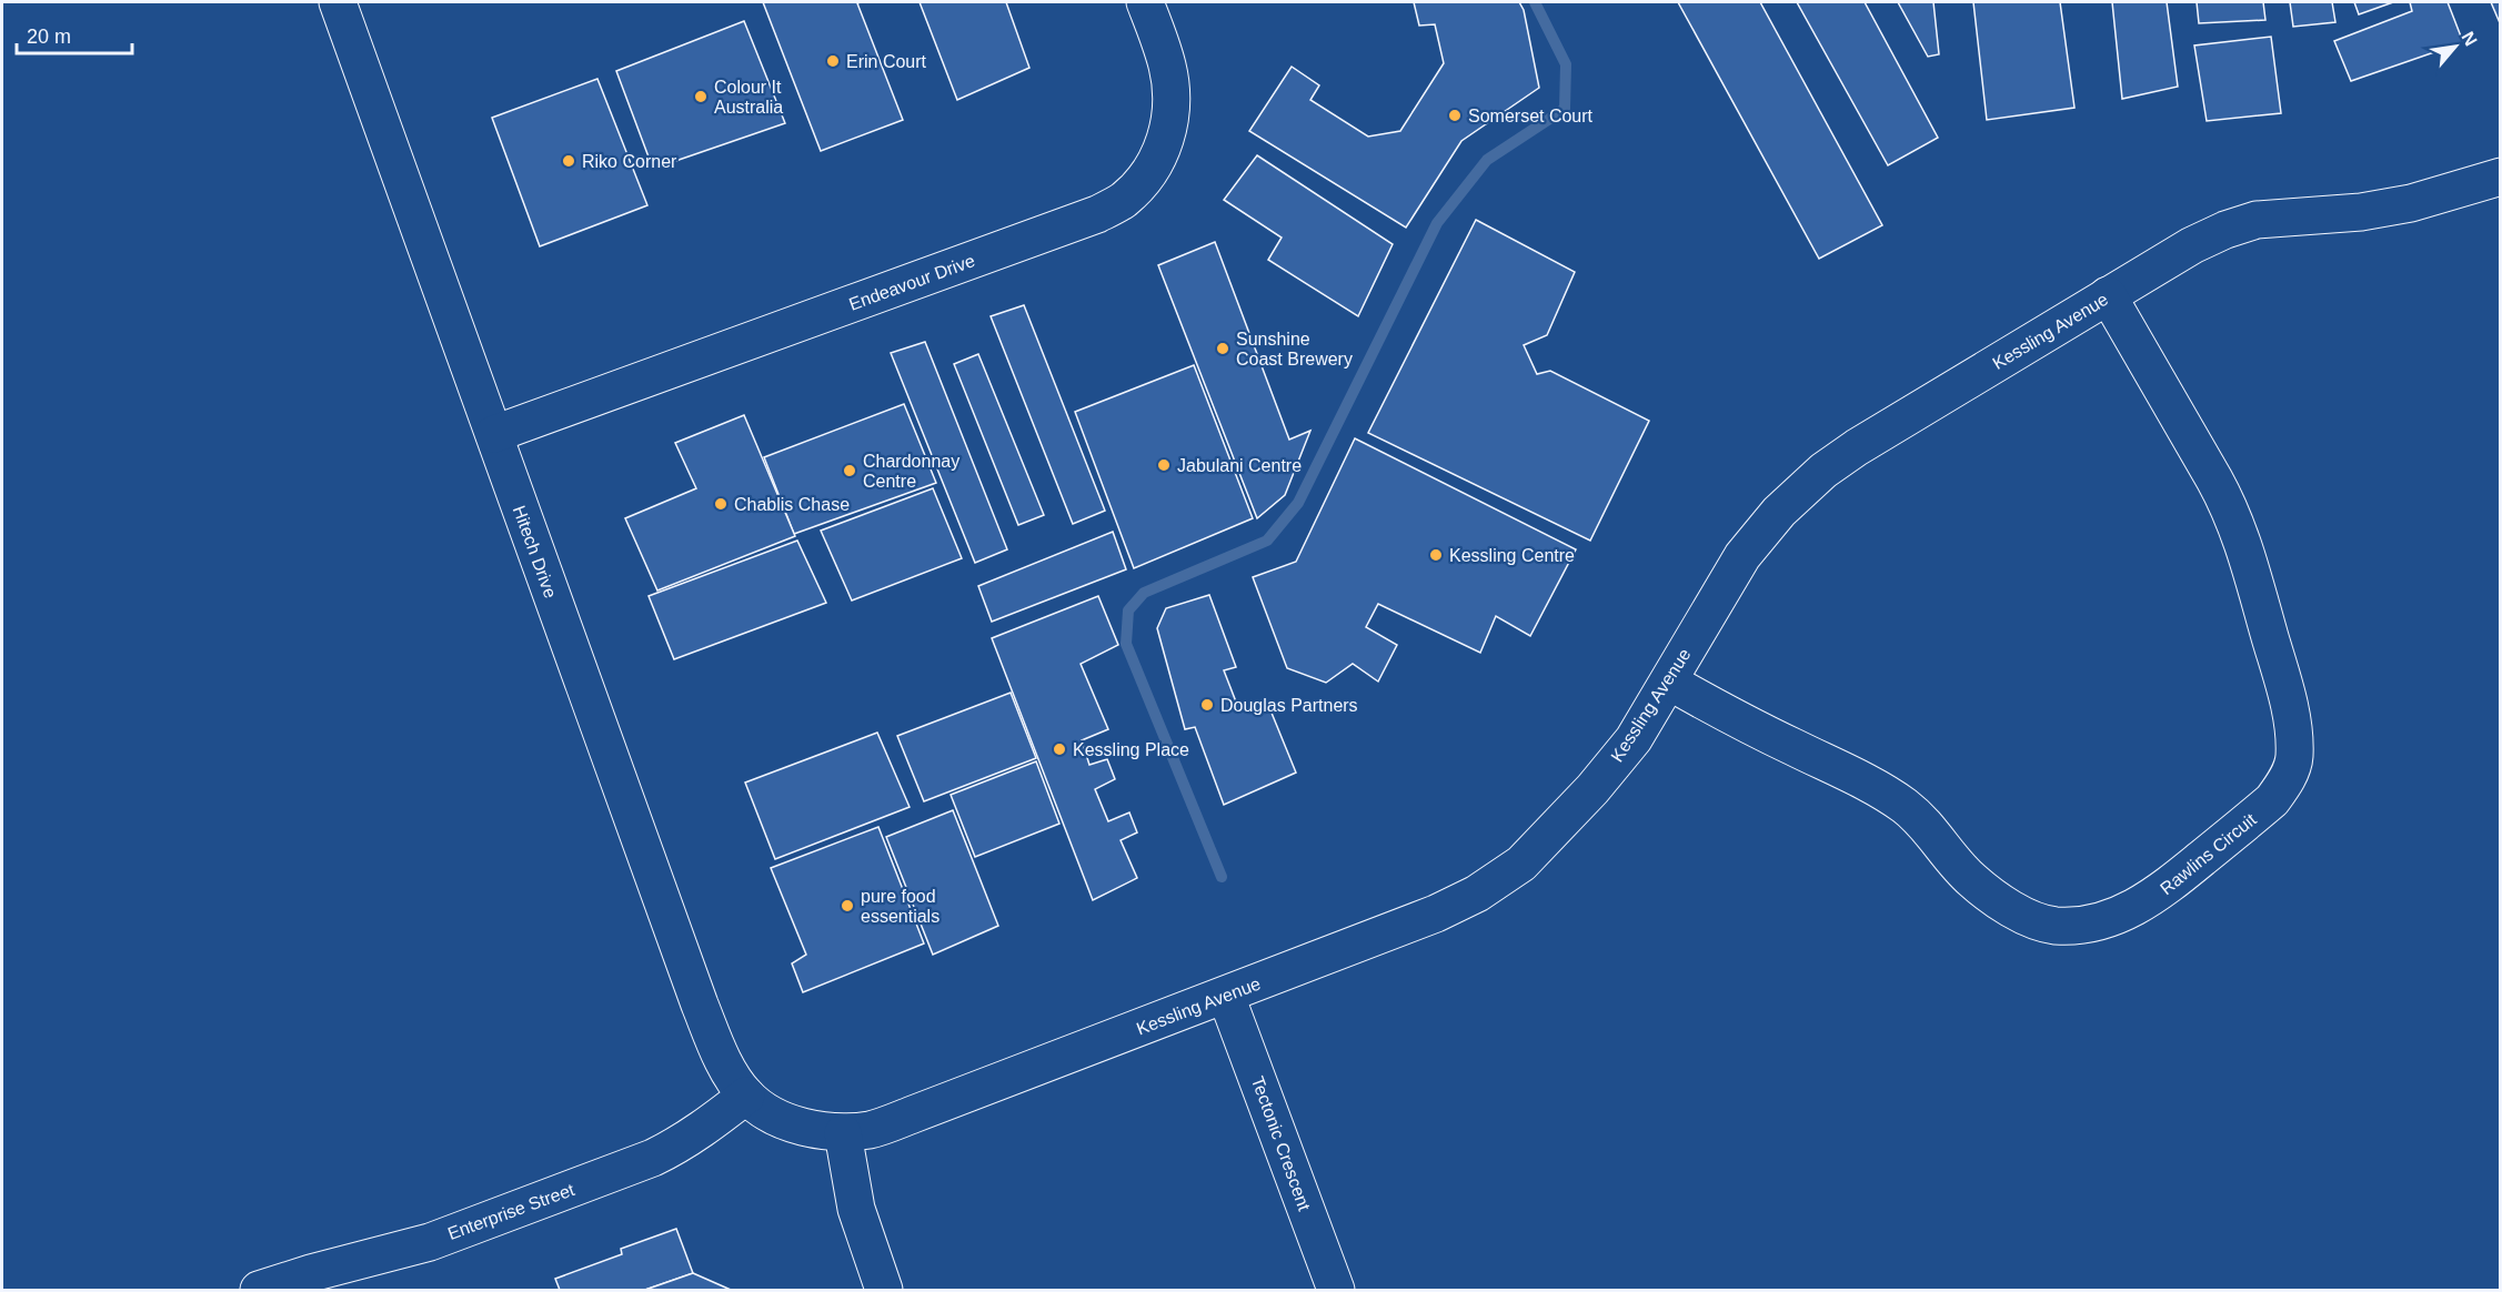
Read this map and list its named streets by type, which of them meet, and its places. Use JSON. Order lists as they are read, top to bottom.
{
  "streets": {
    "street": [
      "Endeavour Drive",
      "Kessling Avenue",
      "Hitech Drive",
      "Rawlins Circuit",
      "Tectonic Crescent",
      "Enterprise Street"
    ]
  },
  "crossings": [
    ["Endeavour Drive", "Hitech Drive"],
    ["Kessling Avenue", "Hitech Drive"],
    ["Kessling Avenue", "Rawlins Circuit"],
    ["Kessling Avenue", "Tectonic Crescent"],
    ["Kessling Avenue", "Enterprise Street"],
    ["Hitech Drive", "Enterprise Street"]
  ],
  "places": [
    "Erin Court",
    "Colour It Australia",
    "Somerset Court",
    "Riko Corner",
    "Sunshine Coast Brewery",
    "Jabulani Centre",
    "Chardonnay Centre",
    "Chablis Chase",
    "Kessling Centre",
    "Douglas Partners",
    "Kessling Place",
    "pure food essentials"
  ],
  "scale_bar": "20 m",
  "north": "top right"
}
